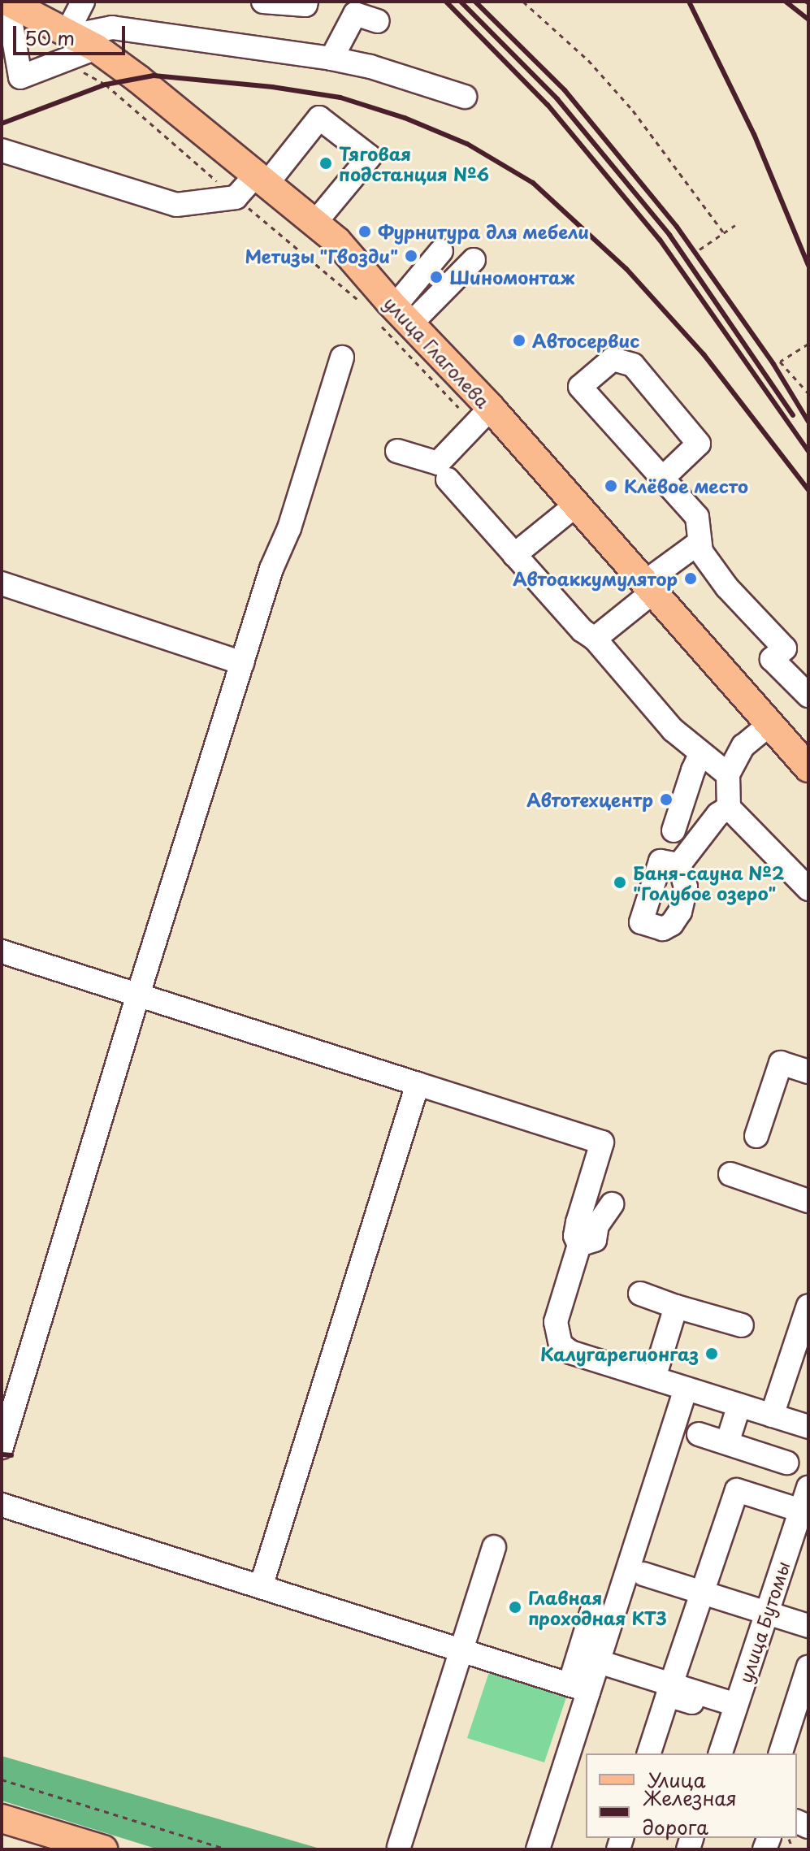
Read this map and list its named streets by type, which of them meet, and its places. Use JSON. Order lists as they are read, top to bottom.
{
  "streets": {
    "main road": ["улица Глаголева"],
    "street": ["улица Бутомы"]
  },
  "places": [
    "Тяговая подстанция №6",
    "Фурнитура для мебели",
    "Метизы \"Гвозди\"",
    "Шиномонтаж",
    "Автосервис",
    "Клёвое место",
    "Автоаккумулятор",
    "Автотехцентр",
    "Баня-сауна №2 \"Голубое озеро\"",
    "Калугарегионгаз",
    "Главная проходная КТЗ"
  ],
  "legend": ["Улица", "Железная дорога"],
  "scale_bar": "50 m"
}
